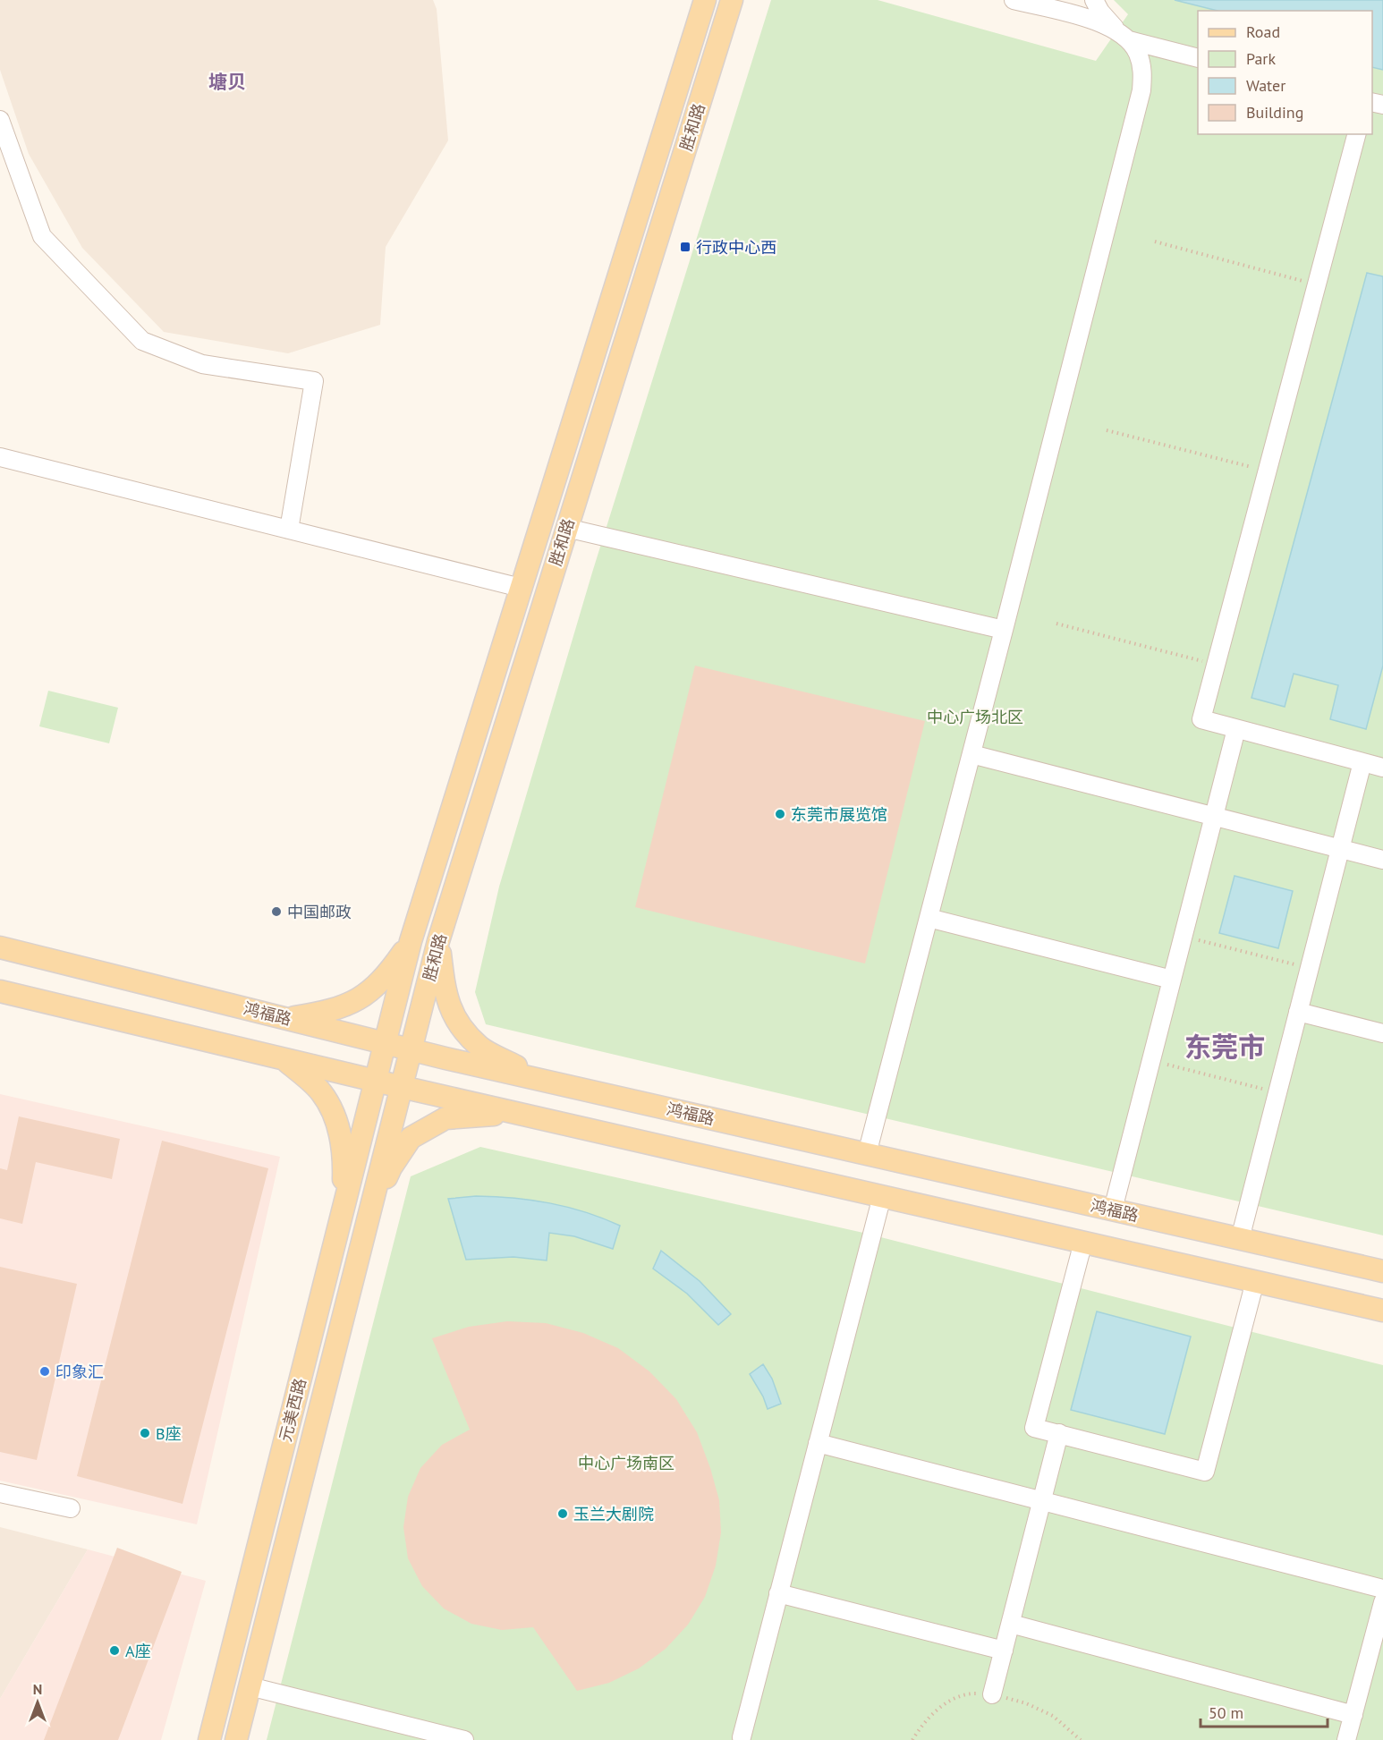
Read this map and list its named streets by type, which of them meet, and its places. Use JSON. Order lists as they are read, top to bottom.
{
  "streets": {
    "main road": ["胜和路", "鸿福路", "元美西路"]
  },
  "crossings": [
    ["胜和路", "鸿福路"],
    ["胜和路", "元美西路"]
  ],
  "districts": ["塘贝", "东莞市"],
  "parks": ["中心广场北区", "中心广场南区"],
  "places": {
    "transit": ["行政中心西"],
    "other": [
      "东莞市展览馆",
      "中国邮政",
      "印象汇",
      "B座",
      "玉兰大剧院",
      "A座"
    ]
  },
  "legend": [
    "Road",
    "Park",
    "Water",
    "Building"
  ],
  "scale_bar": "50 m",
  "north": "top"
}
